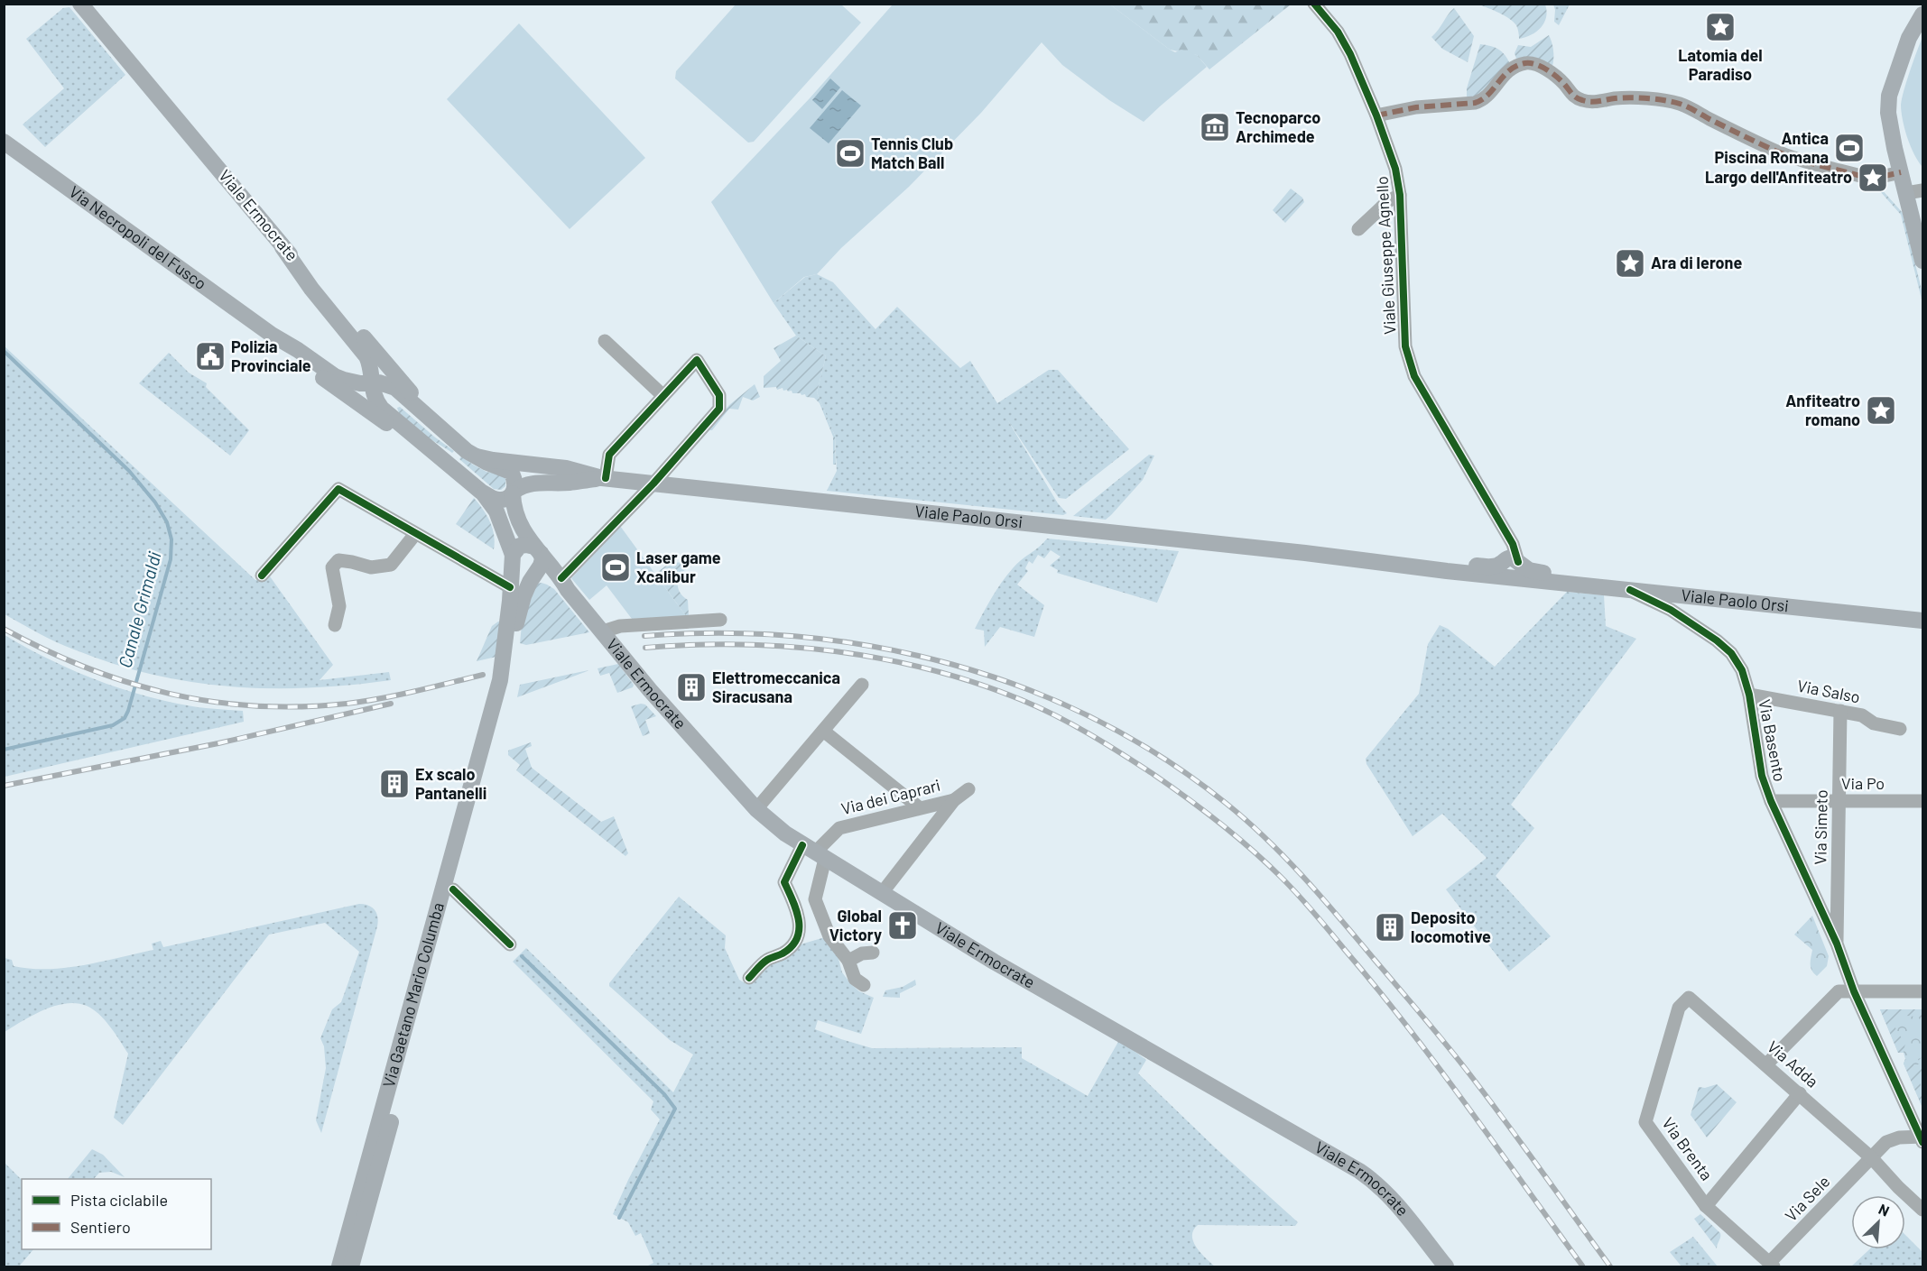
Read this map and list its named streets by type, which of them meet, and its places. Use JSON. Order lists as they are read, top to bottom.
{
  "streets": {
    "main road": [
      "Viale Ermocrate",
      "Via Necropoli del Fusco",
      "Viale Paolo Orsi",
      "Via Gaetano Mario Columba"
    ],
    "street": [
      "Viale Giuseppe Agnello",
      "Via Salso",
      "Via Basento",
      "Via Po",
      "Via dei Caprari",
      "Via Simeto",
      "Via Adda",
      "Via Brenta",
      "Via Sele"
    ]
  },
  "crossings": [
    ["Viale Ermocrate", "Via dei Caprari"],
    ["Viale Ermocrate", "Via Gaetano Mario Columba"],
    ["Viale Giuseppe Agnello", "Viale Paolo Orsi"],
    ["Viale Paolo Orsi", "Via Basento"],
    ["Via Salso", "Via Basento"],
    ["Via Salso", "Via Simeto"],
    ["Via Basento", "Via Po"],
    ["Via Basento", "Via Simeto"],
    ["Via Po", "Via Simeto"],
    ["Via Adda", "Via Brenta"],
    ["Via Adda", "Via Sele"],
    ["Via Brenta", "Via Sele"]
  ],
  "water": ["Canale Grimaldi"],
  "places": {
    "place": [
      "Latomia del Paradiso",
      "Largo dell'Anfiteatro",
      "Ara di Ierone",
      "Anfiteatro romano"
    ],
    "museum": ["Tecnoparco Archimede"],
    "sports": ["Antica Piscina Romana", "Tennis Club Match Ball", "Laser game Xcalibur"],
    "public building": ["Polizia Provinciale"],
    "building": ["Elettromeccanica Siracusana", "Ex scalo Pantanelli", "Deposito locomotive"],
    "church": ["Global Victory"]
  },
  "legend": ["Pista ciclabile", "Sentiero"],
  "north": "top right"
}
